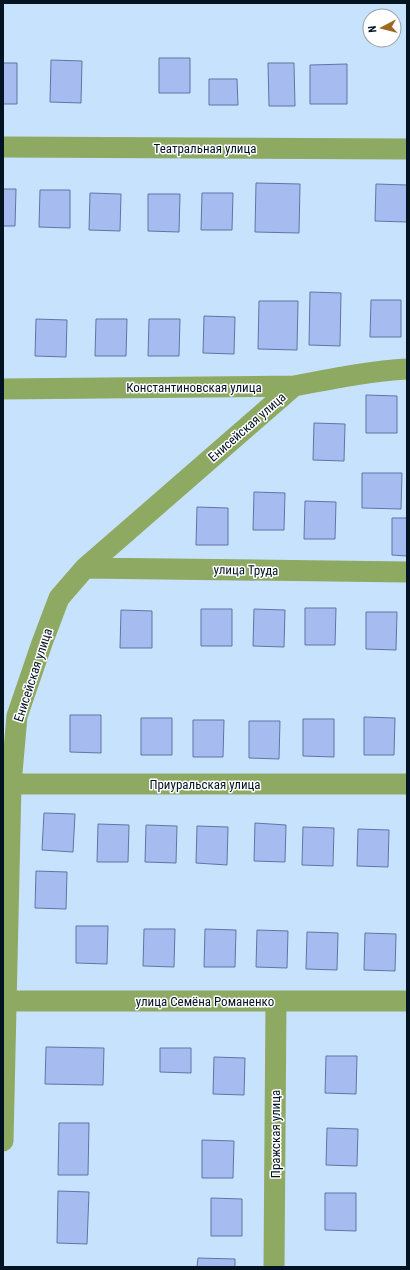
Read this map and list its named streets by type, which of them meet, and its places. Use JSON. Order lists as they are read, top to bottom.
{
  "streets": {
    "street": [
      "Театральная улица",
      "Константиновская улица",
      "Енисейская улица",
      "улица Труда",
      "Приуральская улица",
      "улица Семёна Романенко",
      "Пражская улица"
    ]
  },
  "crossings": [
    ["Константиновская улица", "Енисейская улица"],
    ["Енисейская улица", "улица Труда"],
    ["Енисейская улица", "Приуральская улица"],
    ["Енисейская улица", "улица Семёна Романенко"],
    ["улица Семёна Романенко", "Пражская улица"]
  ],
  "north": "left"
}
